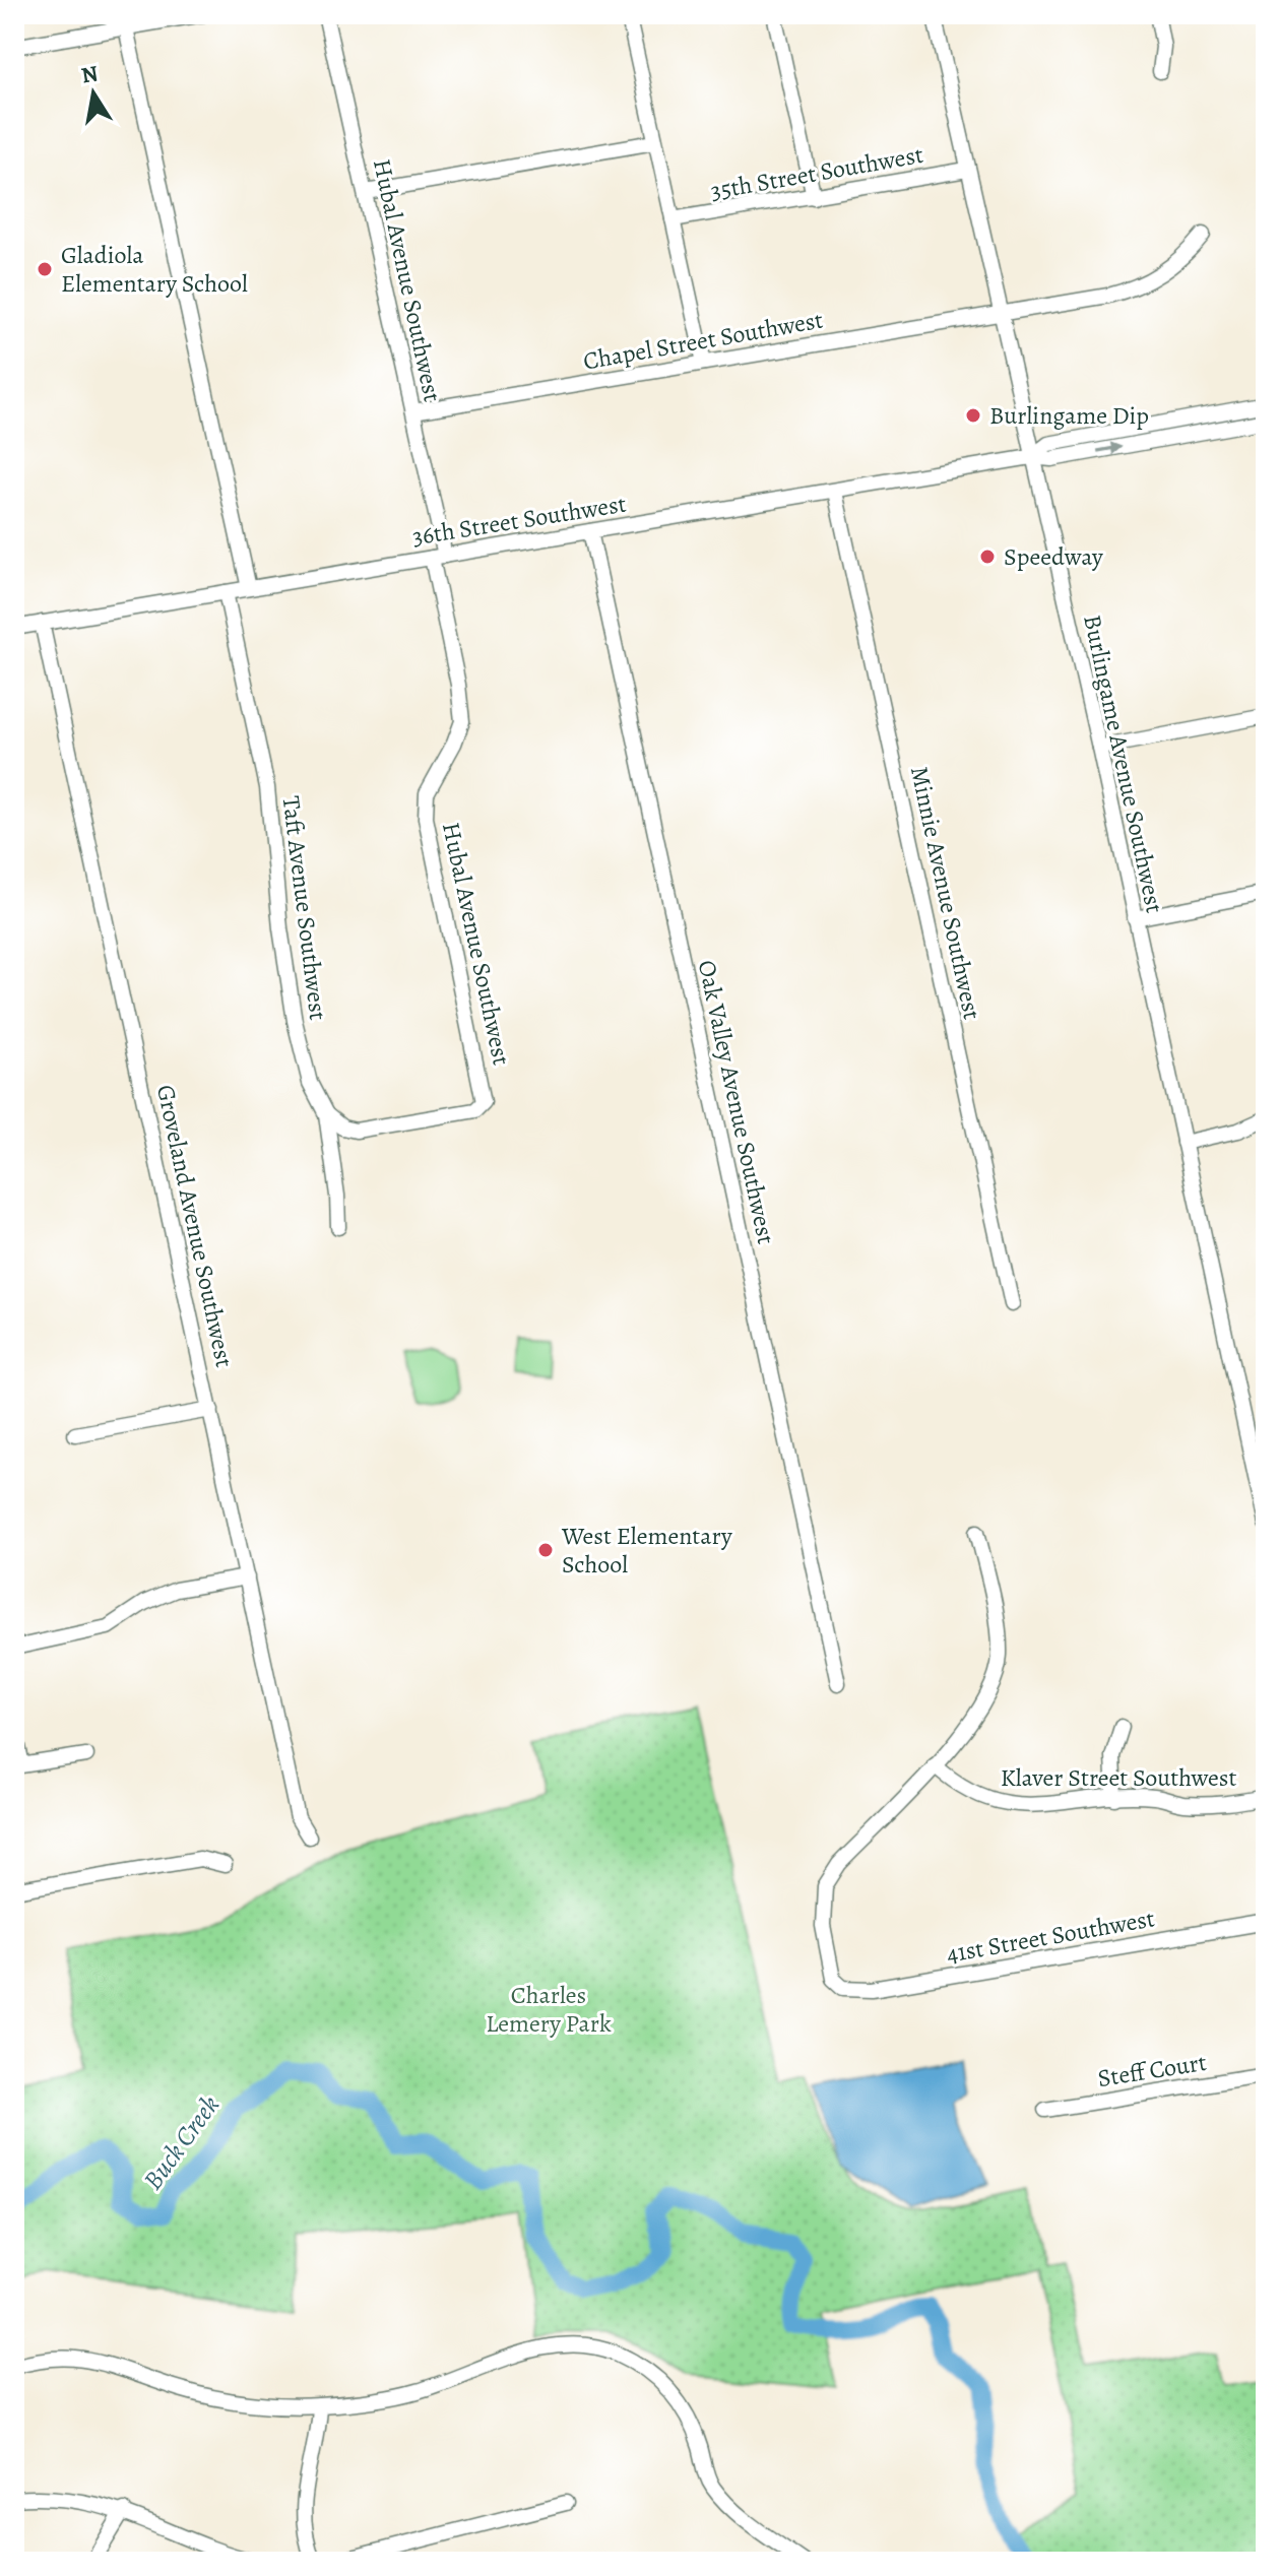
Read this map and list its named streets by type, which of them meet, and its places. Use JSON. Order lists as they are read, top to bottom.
{
  "streets": {
    "street": [
      "35th Street Southwest",
      "Hubal Avenue Southwest",
      "Chapel Street Southwest",
      "36th Street Southwest",
      "Burlingame Avenue Southwest",
      "Minnie Avenue Southwest",
      "Taft Avenue Southwest",
      "Oak Valley Avenue Southwest",
      "Groveland Avenue Southwest",
      "Klaver Street Southwest",
      "41st Street Southwest",
      "Steff Court"
    ]
  },
  "crossings": [
    ["35th Street Southwest", "Burlingame Avenue Southwest"],
    ["Hubal Avenue Southwest", "Chapel Street Southwest"],
    ["Hubal Avenue Southwest", "36th Street Southwest"],
    ["Hubal Avenue Southwest", "Taft Avenue Southwest"],
    ["Chapel Street Southwest", "Burlingame Avenue Southwest"],
    ["36th Street Southwest", "Burlingame Avenue Southwest"],
    ["36th Street Southwest", "Minnie Avenue Southwest"],
    ["36th Street Southwest", "Taft Avenue Southwest"],
    ["36th Street Southwest", "Oak Valley Avenue Southwest"],
    ["36th Street Southwest", "Groveland Avenue Southwest"],
    ["Klaver Street Southwest", "41st Street Southwest"]
  ],
  "water": ["Buck Creek"],
  "parks": ["Charles Lemery Park"],
  "places": [
    "Gladiola Elementary School",
    "Burlingame Dip",
    "Speedway",
    "West Elementary School"
  ],
  "north": "top"
}
